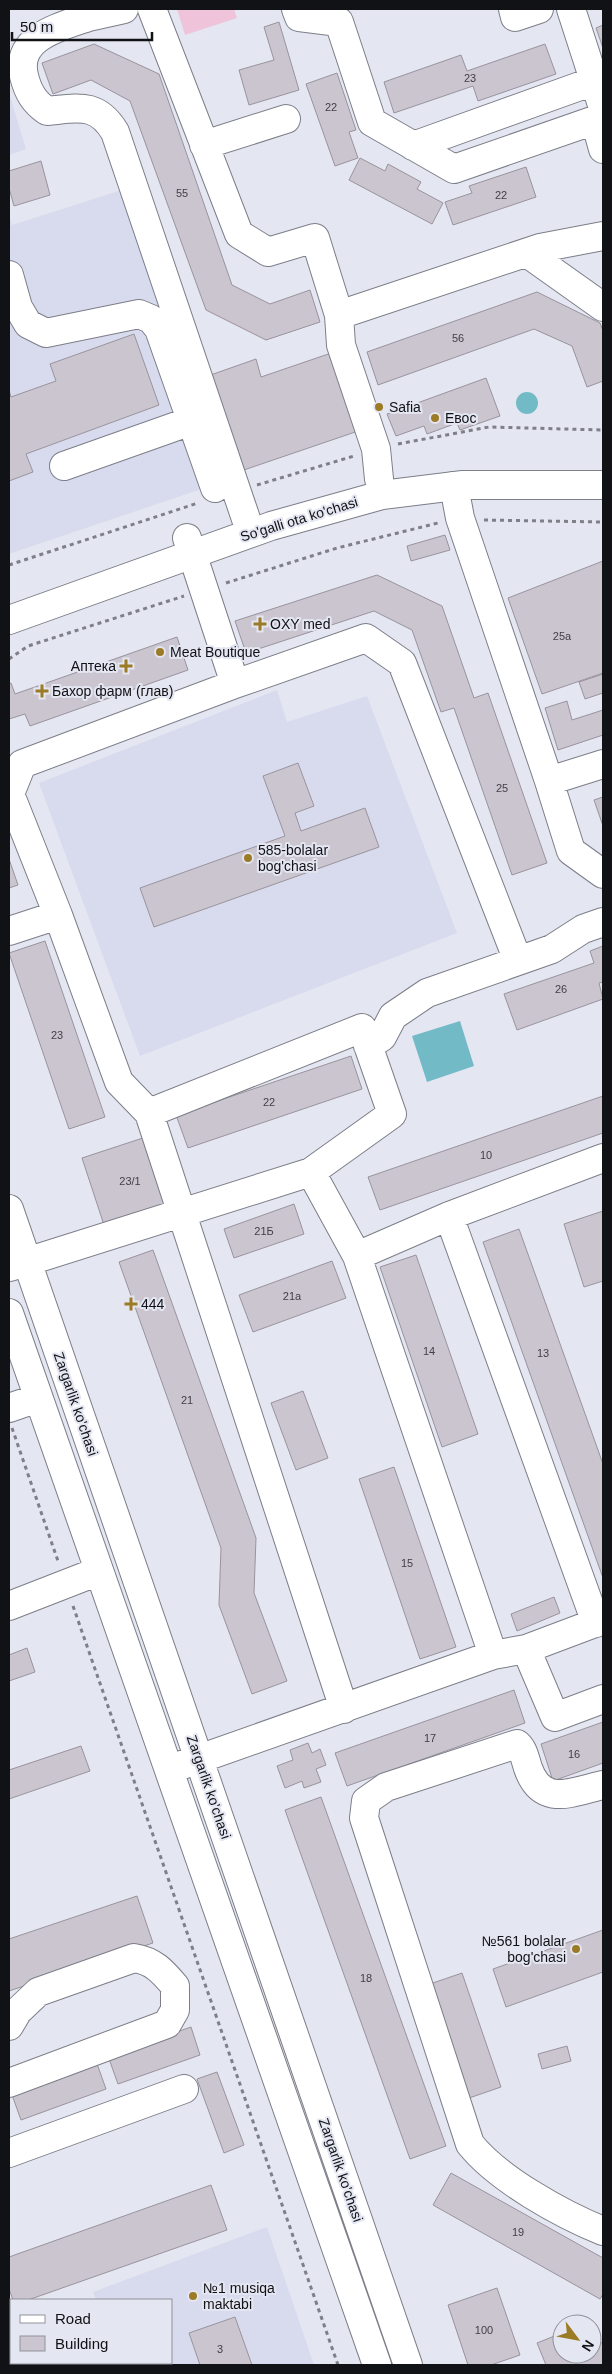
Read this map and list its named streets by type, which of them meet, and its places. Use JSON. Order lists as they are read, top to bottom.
{
  "streets": {
    "street": ["So'galli ota ko'chasi", "Zargarlik ko'chasi"]
  },
  "places": {
    "other": [
      "Safia",
      "Евос",
      "Meat Boutique",
      "585-bolalar bog'chasi",
      "№561 bolalar bog'chasi",
      "№1 musiqa maktabi"
    ],
    "health": [
      "OXY med",
      "Аптека",
      "Бахор фарм (глав)",
      "444"
    ]
  },
  "house_numbers": [
    "23",
    "22",
    "55",
    "22",
    "56",
    "25a",
    "25",
    "26",
    "23",
    "22",
    "10",
    "23/1",
    "21Б",
    "21а",
    "14",
    "13",
    "21",
    "15",
    "17",
    "16",
    "18",
    "19",
    "100",
    "3"
  ],
  "legend": ["Road", "Building"],
  "scale_bar": "50 m",
  "north": "bottom right"
}
